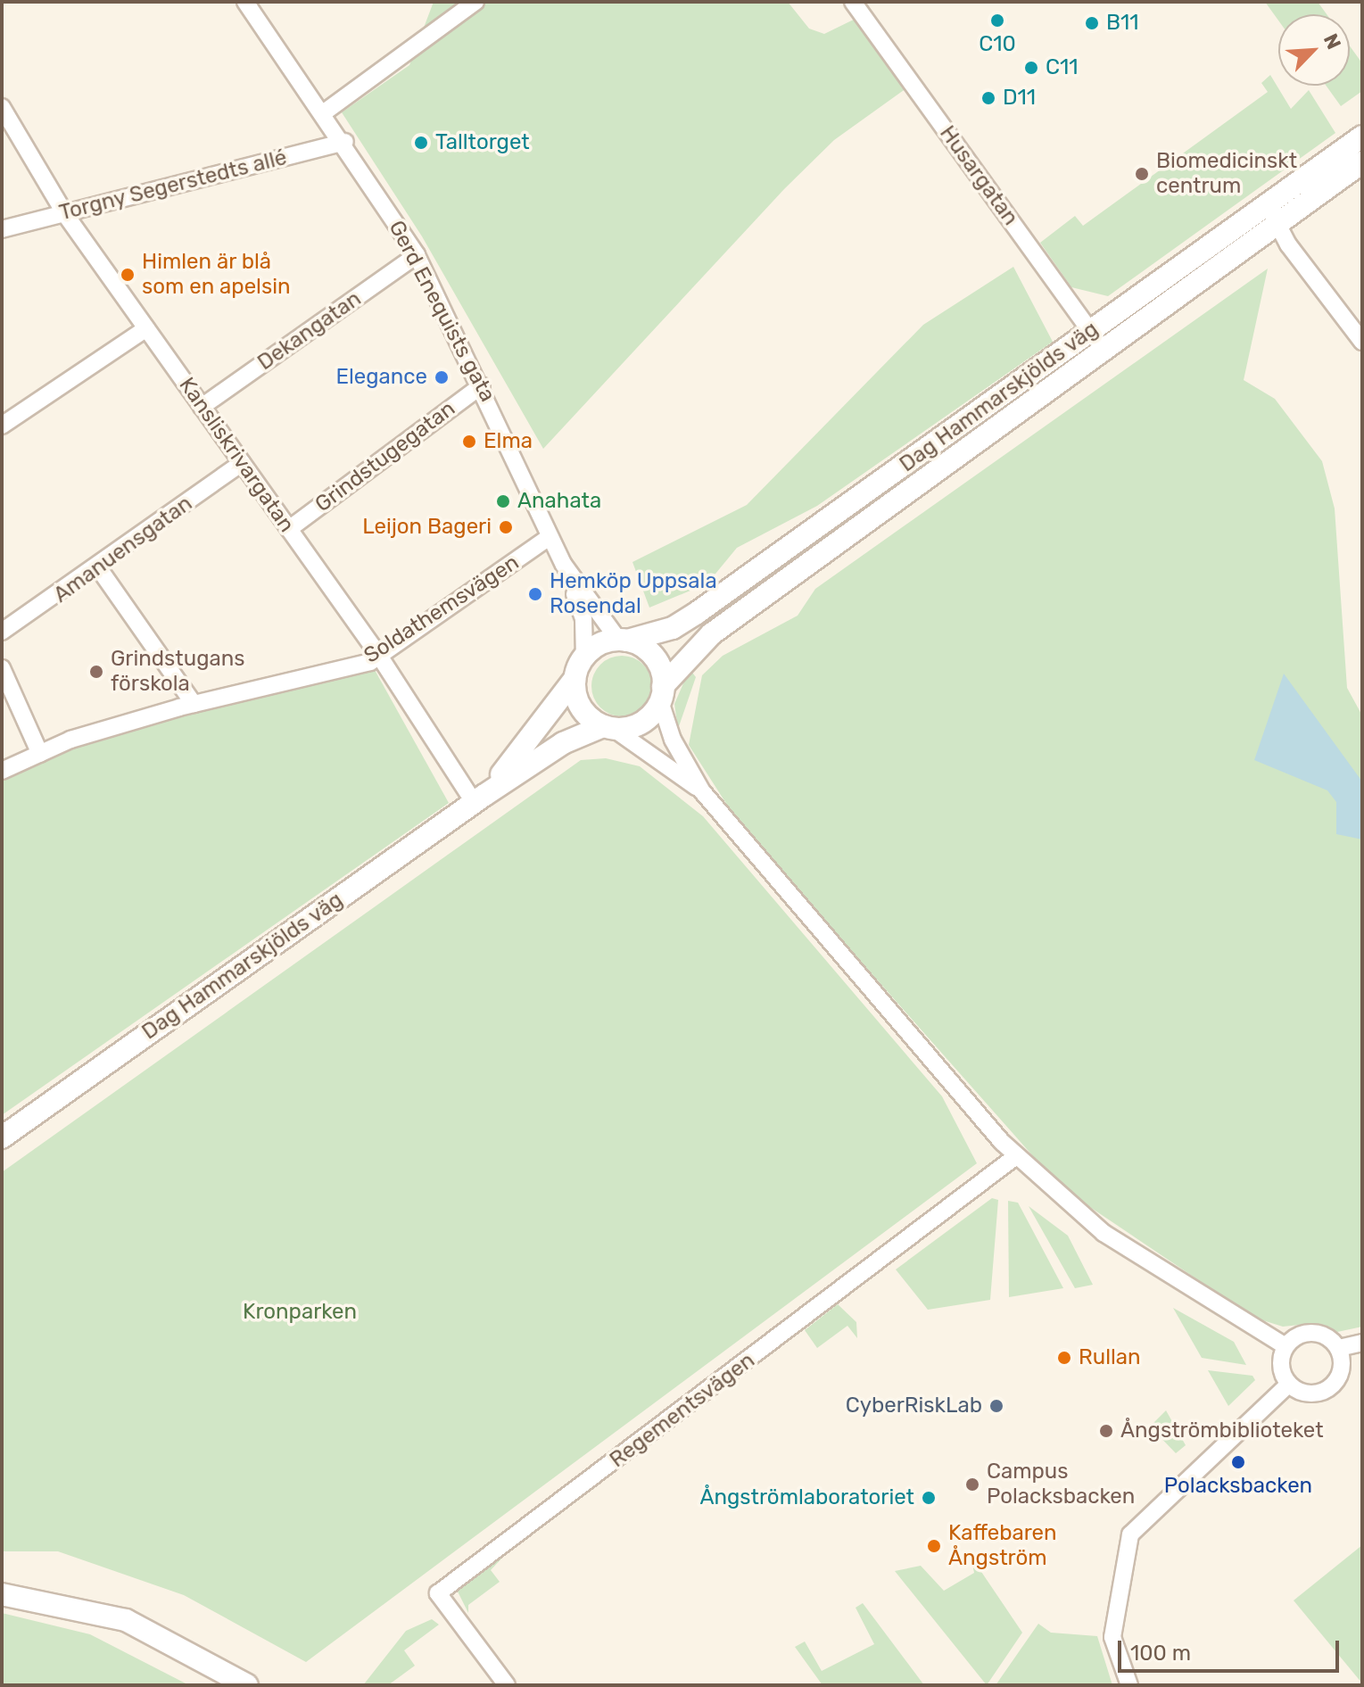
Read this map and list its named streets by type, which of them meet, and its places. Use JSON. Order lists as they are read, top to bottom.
{
  "streets": {
    "main road": ["Dag Hammarskjölds väg"],
    "street": [
      "Husargatan",
      "Torgny Segerstedts allé",
      "Gerd Enequists gata",
      "Dekangatan",
      "Kansliskrivargatan",
      "Grindstugegatan",
      "Amanuensgatan",
      "Soldathemsvägen",
      "Regementsvägen"
    ]
  },
  "crossings": [
    ["Husargatan", "Dag Hammarskjölds väg"],
    ["Torgny Segerstedts allé", "Gerd Enequists gata"],
    ["Torgny Segerstedts allé", "Kansliskrivargatan"],
    ["Gerd Enequists gata", "Dekangatan"],
    ["Gerd Enequists gata", "Dag Hammarskjölds väg"],
    ["Gerd Enequists gata", "Grindstugegatan"],
    ["Gerd Enequists gata", "Soldathemsvägen"],
    ["Dekangatan", "Kansliskrivargatan"],
    ["Dag Hammarskjölds väg", "Kansliskrivargatan"],
    ["Kansliskrivargatan", "Grindstugegatan"],
    ["Kansliskrivargatan", "Amanuensgatan"],
    ["Kansliskrivargatan", "Soldathemsvägen"]
  ],
  "parks": ["Kronparken"],
  "places": [
    "C10",
    "B11",
    "C11",
    "D11",
    "Talltorget",
    "Biomedicinskt centrum",
    "Himlen är blå som en apelsin",
    "Elegance",
    "Elma",
    "Anahata",
    "Leijon Bageri",
    "Hemköp Uppsala Rosendal",
    "Grindstugans förskola",
    "Rullan",
    "CyberRiskLab",
    "Ångströmbiblioteket",
    "Polacksbacken",
    "Campus Polacksbacken",
    "Ångströmlaboratoriet",
    "Kaffebaren Ångström"
  ],
  "scale_bar": "100 m",
  "north": "top right"
}
